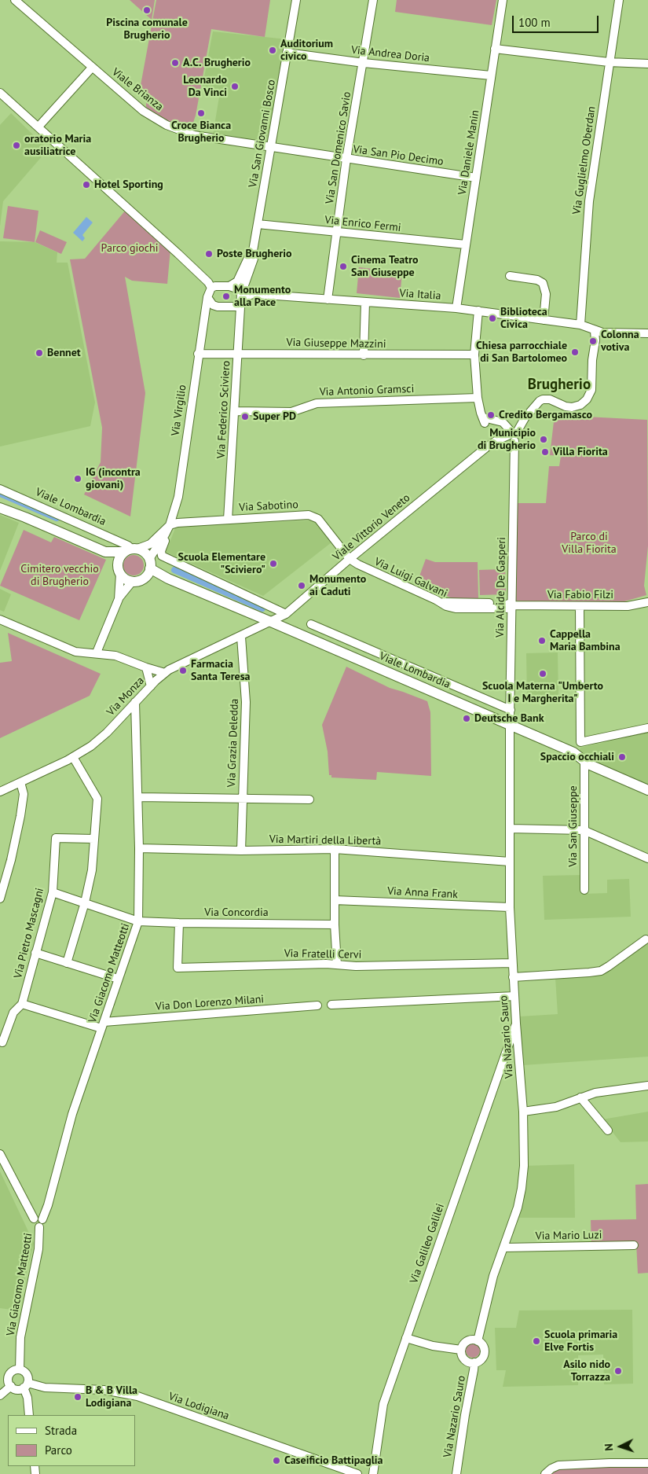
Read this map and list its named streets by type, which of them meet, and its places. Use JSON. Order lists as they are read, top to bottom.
{
  "streets": {
    "main road": ["Viale Lombardia"],
    "street": [
      "Via Andrea Doria",
      "Viale Brianza",
      "Via San Giovanni Bosco",
      "Via San Domenico Savio",
      "Via Daniele Manin",
      "Via San Pio Decimo",
      "Via Guglielmo Oberdan",
      "Via Enrico Fermi",
      "Via Italia",
      "Via Giuseppe Mazzini",
      "Via Antonio Gramsci",
      "Via Federico Sciviero",
      "Via Virgilio",
      "Via Sabotino",
      "Viale Vittorio Veneto",
      "Via Luigi Galvani",
      "Via Alcide De Gasperi",
      "Via Fabio Filzi",
      "Via Monza",
      "Via Grazia Deledda",
      "Via San Giuseppe",
      "Via Martiri della Libertà",
      "Via Anna Frank",
      "Via Concordia",
      "Via Pietro Mascagni",
      "Via Fratelli Cervi",
      "Via Giacomo Matteotti",
      "Via Don Lorenzo Milani",
      "Via Nazario Sauro",
      "Via Mario Luzi",
      "Via Galileo Galilei",
      "Via Lodigiana"
    ]
  },
  "crossings": [
    ["Via Andrea Doria", "Via San Giovanni Bosco"],
    ["Via Andrea Doria", "Via San Domenico Savio"],
    ["Via Andrea Doria", "Via Daniele Manin"],
    ["Viale Brianza", "Via San Giovanni Bosco"],
    ["Viale Brianza", "Via San Pio Decimo"],
    ["Via San Giovanni Bosco", "Via San Pio Decimo"],
    ["Via San Giovanni Bosco", "Via Enrico Fermi"],
    ["Via San Giovanni Bosco", "Via Federico Sciviero"],
    ["Via San Domenico Savio", "Via San Pio Decimo"],
    ["Via San Domenico Savio", "Via Enrico Fermi"],
    ["Via San Domenico Savio", "Via Italia"],
    ["Via Daniele Manin", "Via San Pio Decimo"],
    ["Via Daniele Manin", "Via Enrico Fermi"],
    ["Via Daniele Manin", "Via Italia"],
    ["Via Guglielmo Oberdan", "Via Italia"],
    ["Via Italia", "Via Federico Sciviero"],
    ["Via Italia", "Via Virgilio"],
    ["Via Giuseppe Mazzini", "Via Federico Sciviero"],
    ["Via Giuseppe Mazzini", "Via Virgilio"],
    ["Via Antonio Gramsci", "Via Federico Sciviero"],
    ["Via Federico Sciviero", "Via Virgilio"],
    ["Via Federico Sciviero", "Via Sabotino"],
    ["Via Virgilio", "Via Sabotino"],
    ["Via Virgilio", "Viale Lombardia"],
    ["Via Sabotino", "Viale Vittorio Veneto"],
    ["Via Sabotino", "Via Luigi Galvani"],
    ["Viale Lombardia", "Viale Vittorio Veneto"],
    ["Viale Lombardia", "Via Alcide De Gasperi"],
    ["Viale Lombardia", "Via Monza"],
    ["Viale Lombardia", "Via San Giuseppe"],
    ["Viale Lombardia", "Via Nazario Sauro"],
    ["Viale Vittorio Veneto", "Via Luigi Galvani"],
    ["Viale Vittorio Veneto", "Via Alcide De Gasperi"],
    ["Viale Vittorio Veneto", "Via Monza"],
    ["Via Luigi Galvani", "Via Alcide De Gasperi"],
    ["Via Luigi Galvani", "Via Fabio Filzi"],
    ["Via Alcide De Gasperi", "Via Fabio Filzi"],
    ["Via Alcide De Gasperi", "Via Nazario Sauro"],
    ["Via Monza", "Via Grazia Deledda"],
    ["Via Monza", "Via Giacomo Matteotti"],
    ["Via Grazia Deledda", "Via Martiri della Libertà"],
    ["Via Martiri della Libertà", "Via Giacomo Matteotti"],
    ["Via Martiri della Libertà", "Via Nazario Sauro"],
    ["Via Anna Frank", "Via Nazario Sauro"],
    ["Via Concordia", "Via Pietro Mascagni"],
    ["Via Concordia", "Via Fratelli Cervi"],
    ["Via Concordia", "Via Giacomo Matteotti"],
    ["Via Fratelli Cervi", "Via Nazario Sauro"],
    ["Via Giacomo Matteotti", "Via Don Lorenzo Milani"],
    ["Via Giacomo Matteotti", "Via Lodigiana"],
    ["Via Nazario Sauro", "Via Mario Luzi"],
    ["Via Nazario Sauro", "Via Galileo Galilei"]
  ],
  "districts": ["Brugherio"],
  "parks": ["Parco giochi", "Parco di Villa Fiorita", "Cimitero vecchio di Brugherio"],
  "places": [
    "Piscina comunale Brugherio",
    "Auditorium civico",
    "A.C. Brugherio",
    "Leonardo Da Vinci",
    "Croce Bianca Brugherio",
    "oratorio Maria ausiliatrice",
    "Hotel Sporting",
    "Poste Brugherio",
    "Cinema Teatro San Giuseppe",
    "Monumento alla Pace",
    "Biblioteca Civica",
    "Colonna votiva",
    "Chiesa parrocchiale di San Bartolomeo",
    "Bennet",
    "Credito Bergamasco",
    "Super PD",
    "Municipio di Brugherio",
    "Villa Fiorita",
    "IG (incontra giovani)",
    "Scuola Elementare \"Sciviero\"",
    "Monumento ai Caduti",
    "Cappella Maria Bambina",
    "Farmacia Santa Teresa",
    "Scuola Materna \"Umberto I e Margherita\"",
    "Deutsche Bank",
    "Spaccio occhiali",
    "Scuola primaria Elve Fortis",
    "Asilo nido Torrazza",
    "B & B Villa Lodigiana",
    "Caseificio Battipaglia"
  ],
  "legend": ["Strada", "Parco"],
  "scale_bar": "100 m",
  "north": "left"
}
